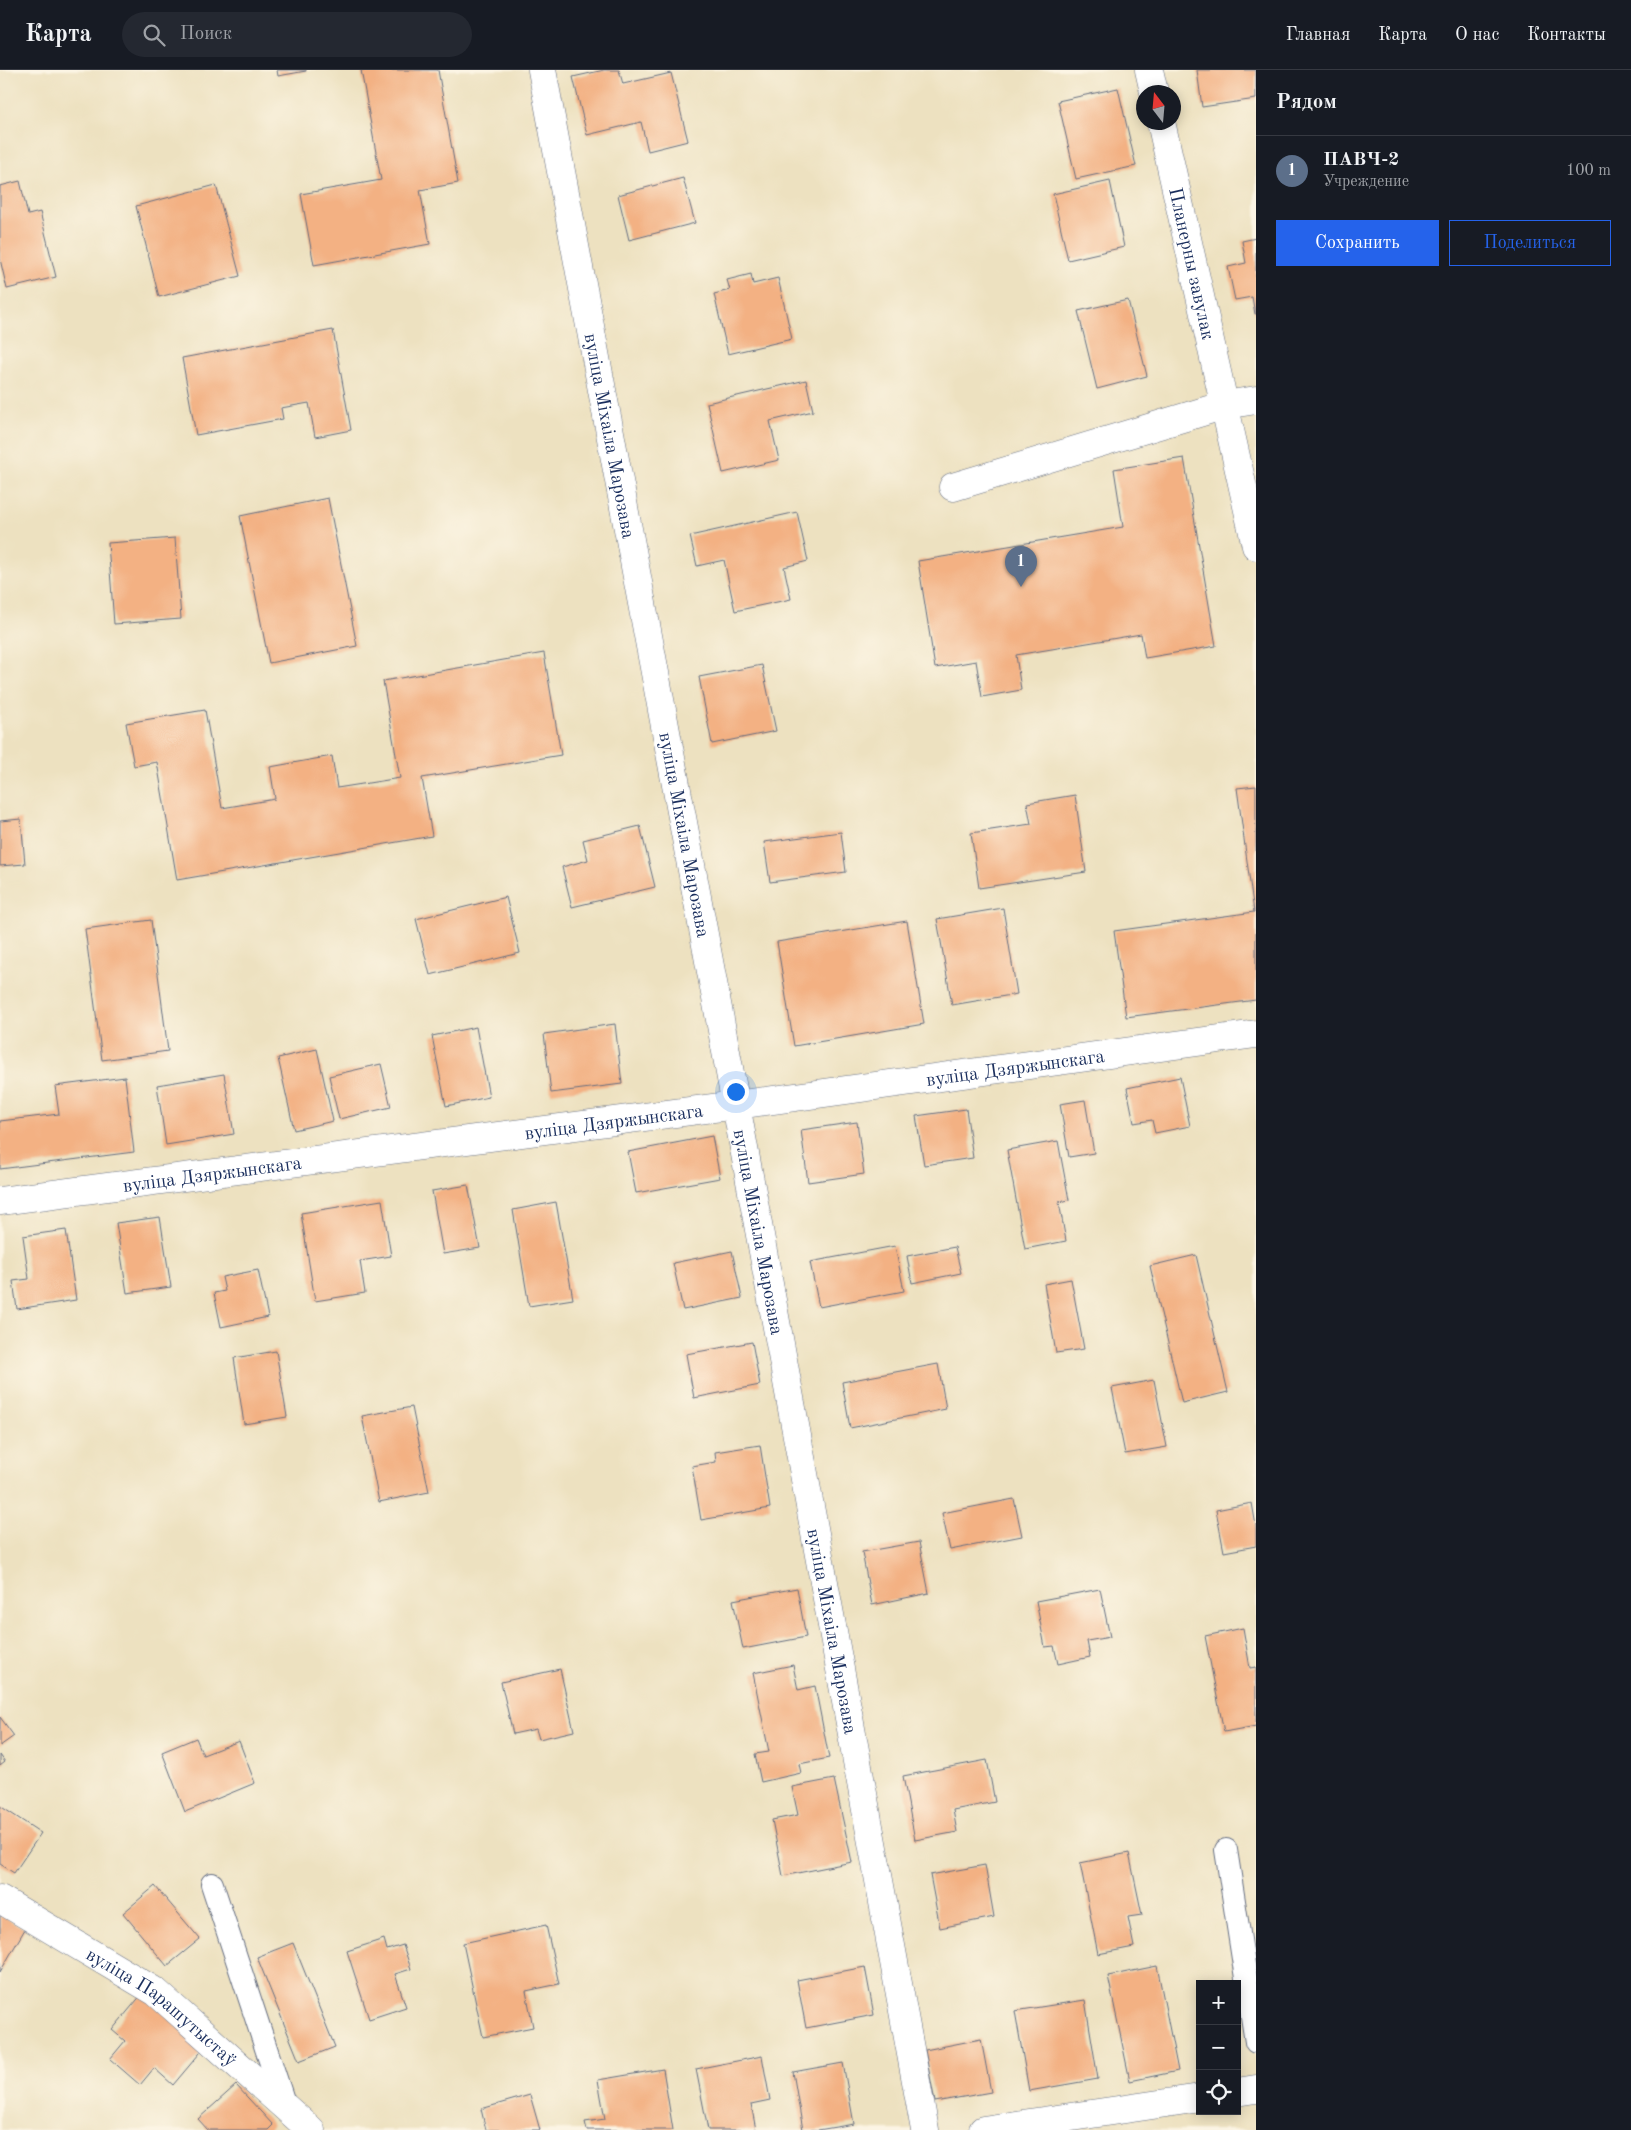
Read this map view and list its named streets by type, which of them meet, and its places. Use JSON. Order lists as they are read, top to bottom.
{
  "streets": {
    "street": [
      "Планерны завулак",
      "вуліца Міхаіла Марозава",
      "вуліца Дзяржынскага",
      "вуліца Парашутыстаў"
    ]
  },
  "crossings": [
    ["вуліца Міхаіла Марозава", "вуліца Дзяржынскага"]
  ],
  "north": "top",
  "page": {
    "header": "Карта",
    "search": "Поиск",
    "nav": [
      "Главная",
      "Карта",
      "О нас",
      "Контакты"
    ],
    "heading": "Рядом",
    "list": [
      {
        "mark": "1",
        "name": "ПАВЧ-2",
        "note": "Учреждение",
        "value": "100 m"
      }
    ],
    "buttons": ["Сохранить", "Поделиться"],
    "pins": "1",
    "map_buttons": ["+", "−"]
  }
}
